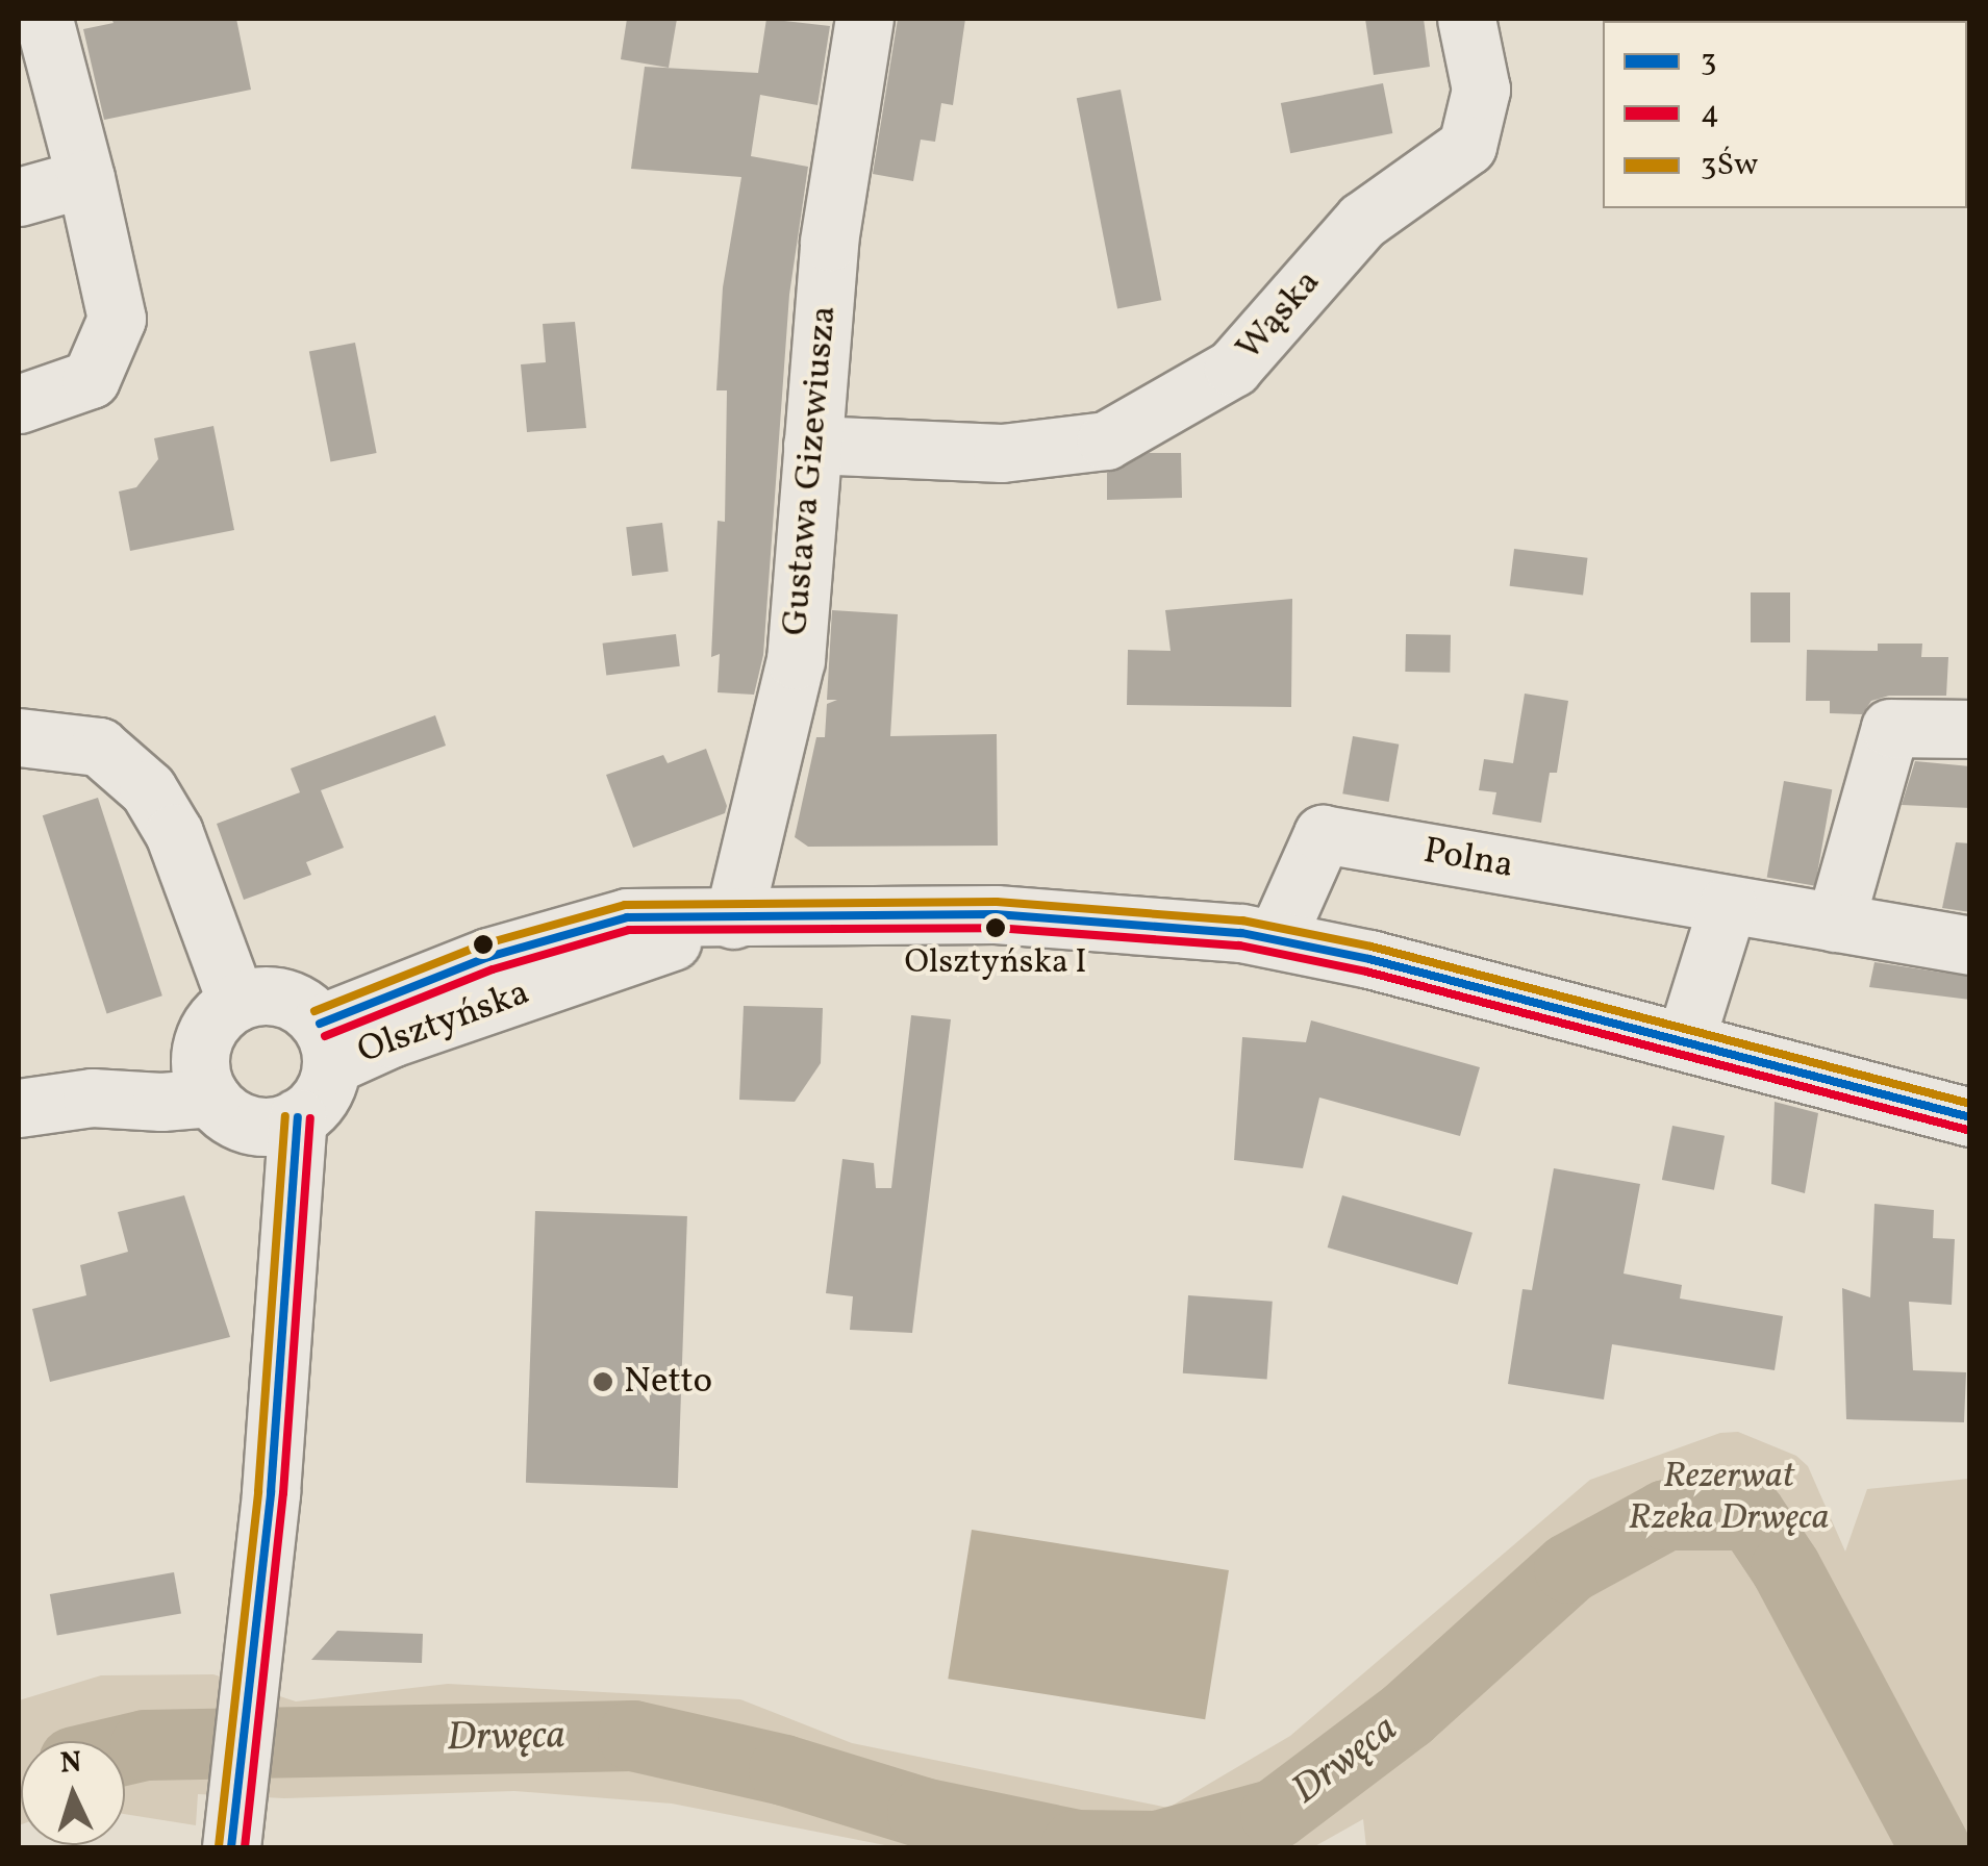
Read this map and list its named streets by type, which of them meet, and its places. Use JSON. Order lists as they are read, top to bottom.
{
  "streets": {
    "street": [
      "Wąska",
      "Gustawa Gizewiusza",
      "Polna",
      "Olsztyńska"
    ]
  },
  "crossings": [
    ["Wąska", "Gustawa Gizewiusza"],
    ["Gustawa Gizewiusza", "Olsztyńska"],
    ["Polna", "Olsztyńska"]
  ],
  "water": ["Drwęca"],
  "parks": ["Rezerwat Rzeka Drwęca"],
  "places": ["Olsztyńska I", "Netto"],
  "lines": ["transit line 3Św", "transit line 3", "transit line 4"],
  "legend": ["3", "4", "3Św"],
  "north": "top"
}
